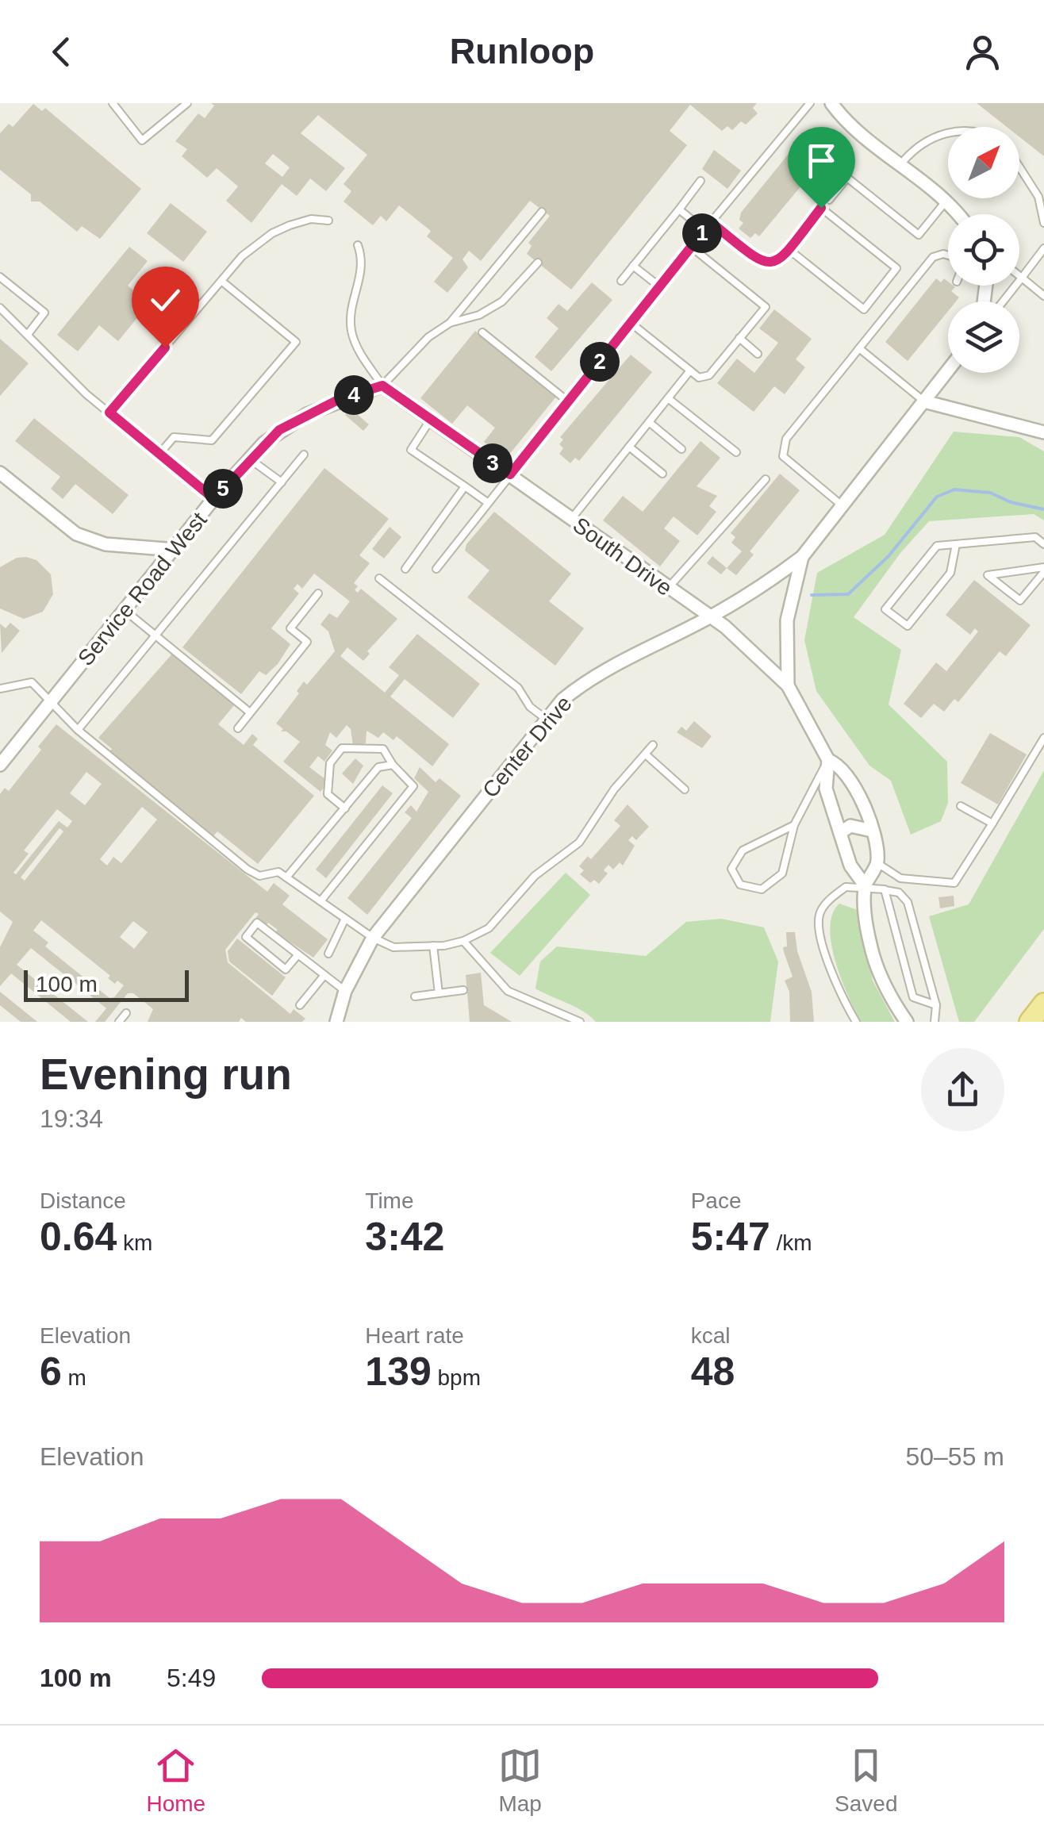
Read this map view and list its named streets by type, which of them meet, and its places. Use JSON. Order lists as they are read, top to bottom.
{
  "streets": {
    "street": ["South Drive", "Service Road West", "Center Drive"]
  },
  "crossings": [
    ["South Drive", "Service Road West"],
    ["South Drive", "Center Drive"]
  ],
  "scale_bar": "100 m",
  "north": "top right",
  "page": {
    "header": "Runloop",
    "pins": [
      "1",
      "2",
      "4",
      "3",
      "5"
    ],
    "scale": "100 m",
    "heading": ["Evening run", "19:34"],
    "stats": [
      ["Distance", "0.64 km"],
      ["Time", "3:42"],
      ["Pace", "5:47 /km"],
      ["Elevation", "6 m"],
      ["Heart rate", "139 bpm"],
      ["kcal", "48"]
    ],
    "chart": ["Elevation", "50–55 m"],
    "list": [
      {
        "name": "100 m",
        "note": "5:49"
      }
    ],
    "tabs": ["Home", "Map", "Saved"]
  }
}
